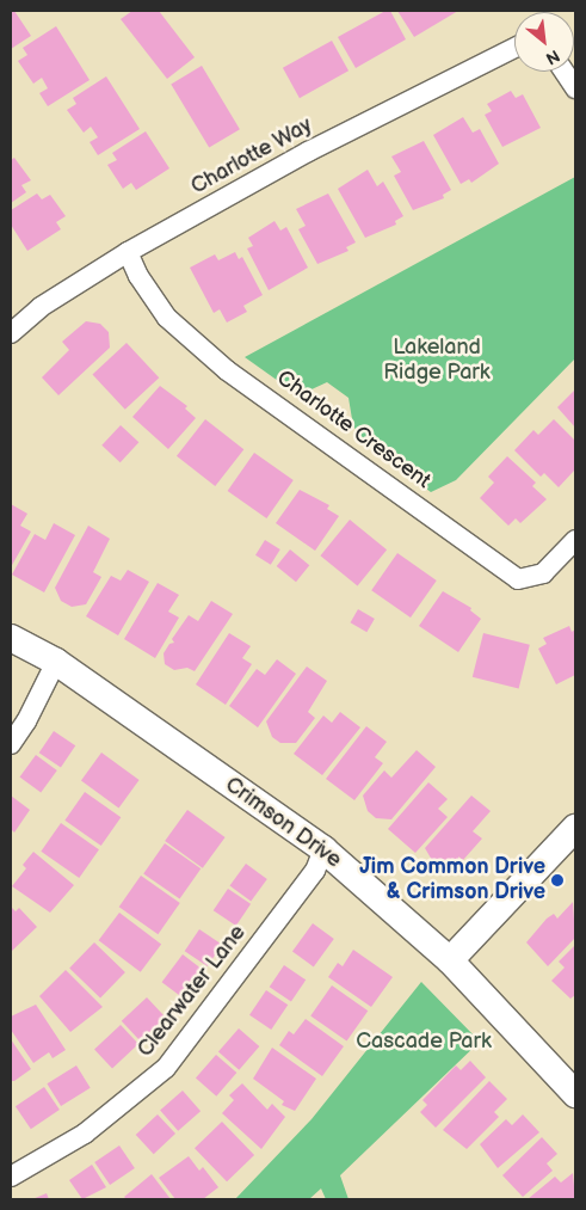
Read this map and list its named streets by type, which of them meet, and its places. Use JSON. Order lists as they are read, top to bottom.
{
  "streets": {
    "street": [
      "Charlotte Way",
      "Charlotte Crescent",
      "Crimson Drive",
      "Clearwater Lane"
    ]
  },
  "crossings": [
    ["Charlotte Way", "Charlotte Crescent"],
    ["Crimson Drive", "Clearwater Lane"]
  ],
  "parks": ["Lakeland Ridge Park", "Cascade Park"],
  "places": ["Jim Common Drive & Crimson Drive"],
  "north": "bottom right"
}
